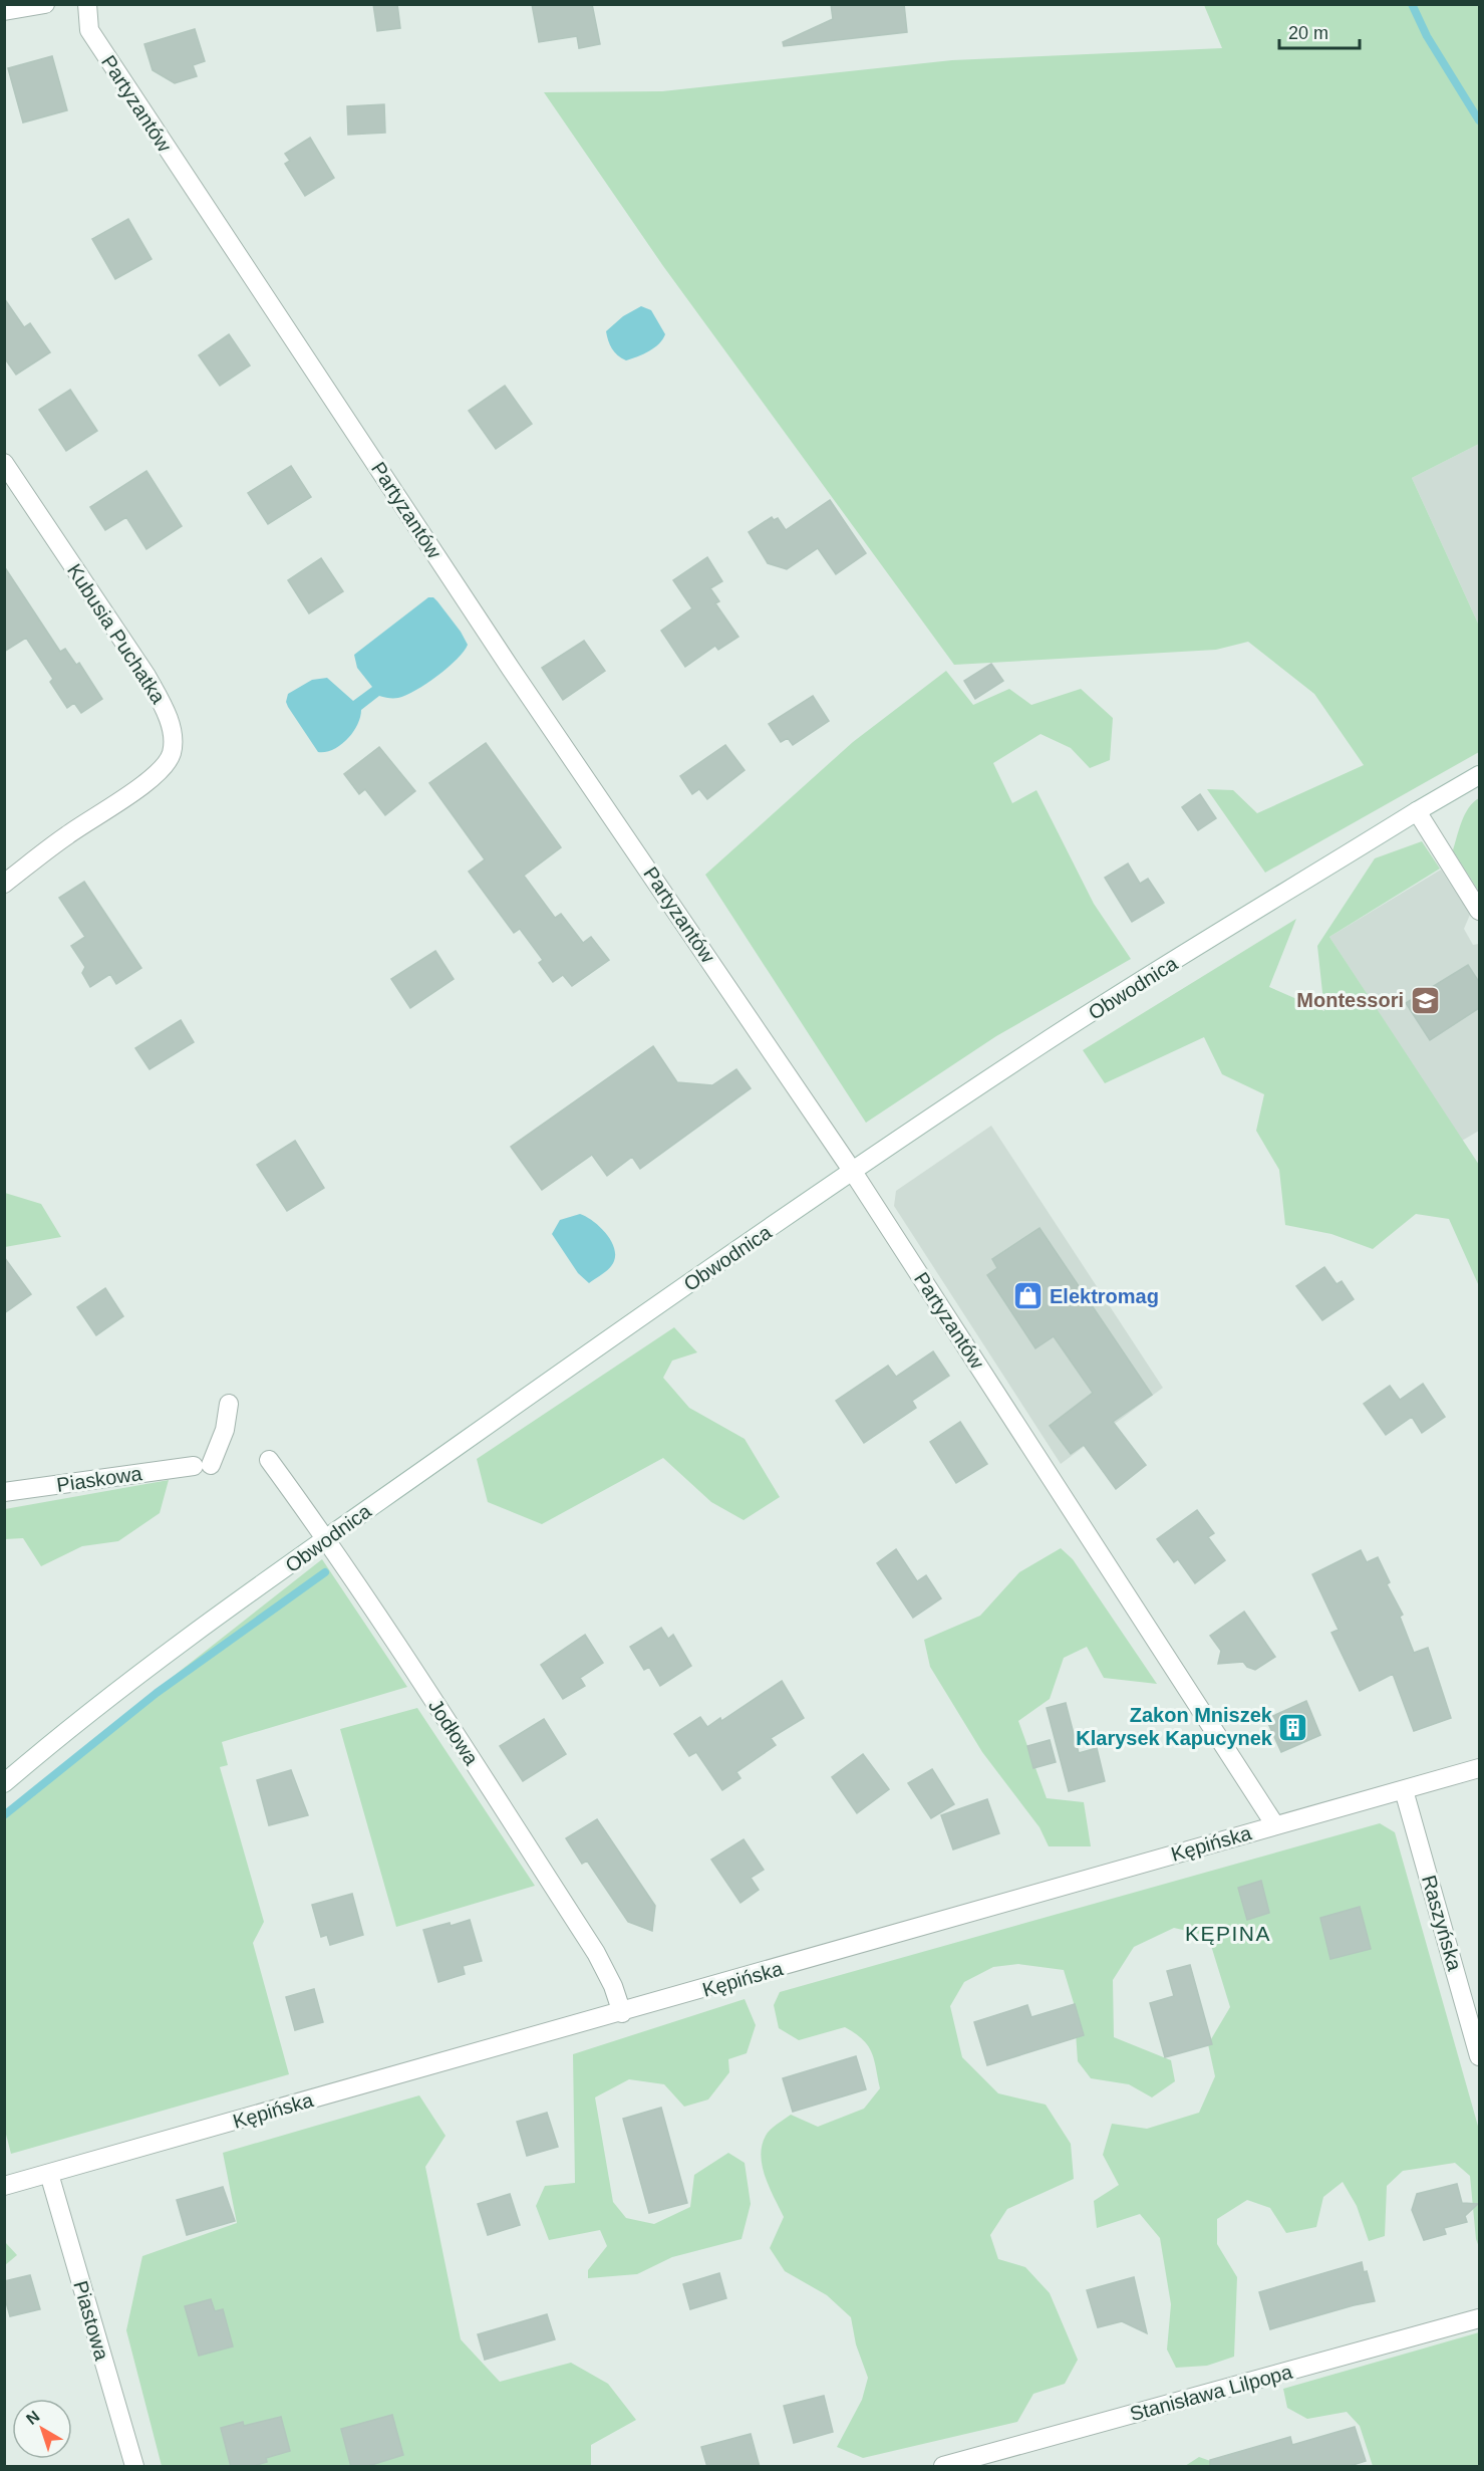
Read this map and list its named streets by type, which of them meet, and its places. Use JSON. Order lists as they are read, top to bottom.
{
  "streets": {
    "street": [
      "Partyzantów",
      "Kubusia Puchatka",
      "Obwodnica",
      "Piaskowa",
      "Jodłowa",
      "Kępińska",
      "Raszyńska",
      "Piastowa",
      "Stanisława Lilpopa"
    ]
  },
  "crossings": [
    ["Partyzantów", "Obwodnica"],
    ["Partyzantów", "Kępińska"],
    ["Obwodnica", "Jodłowa"],
    ["Jodłowa", "Kępińska"],
    ["Kępińska", "Raszyńska"],
    ["Kępińska", "Piastowa"]
  ],
  "districts": ["KĘPINA"],
  "places": {
    "school or university": ["Montessori"],
    "shop": ["Elektromag"],
    "building": ["Zakon Mniszek Klarysek Kapucynek"]
  },
  "scale_bar": "20 m",
  "north": "top left"
}
